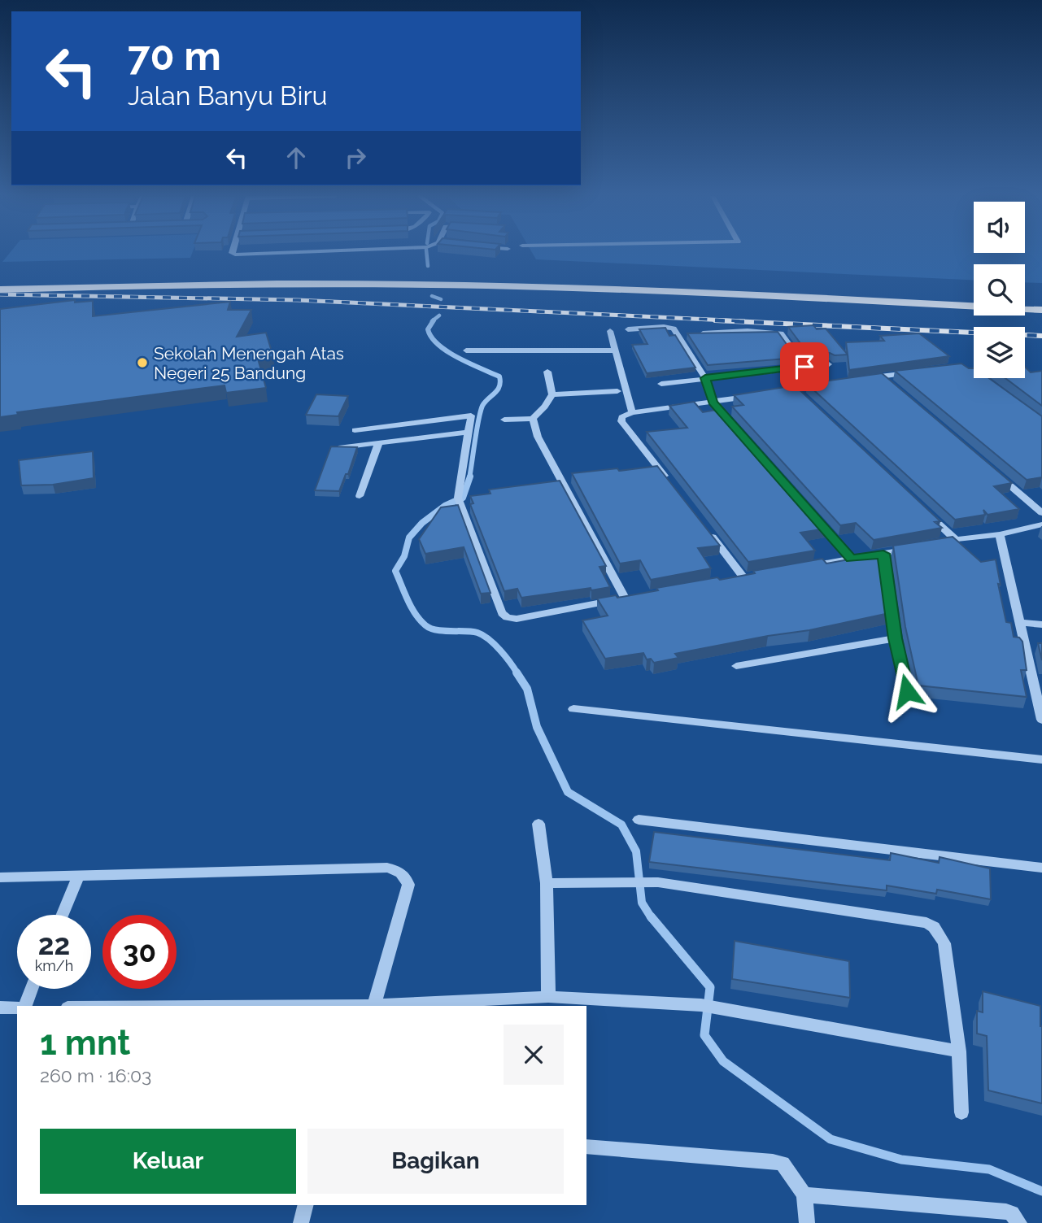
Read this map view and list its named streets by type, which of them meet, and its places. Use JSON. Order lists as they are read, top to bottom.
{
  "places": ["Sekolah Menengah Atas Negeri 25 Bandung"],
  "page": {
    "turn": ["70 m", "Jalan Banyu Biru"],
    "speed": "22 km/h",
    "limit": "30",
    "heading": ["1 mnt", "260 m · 16:03"],
    "buttons": ["Keluar", "Bagikan"]
  }
}
